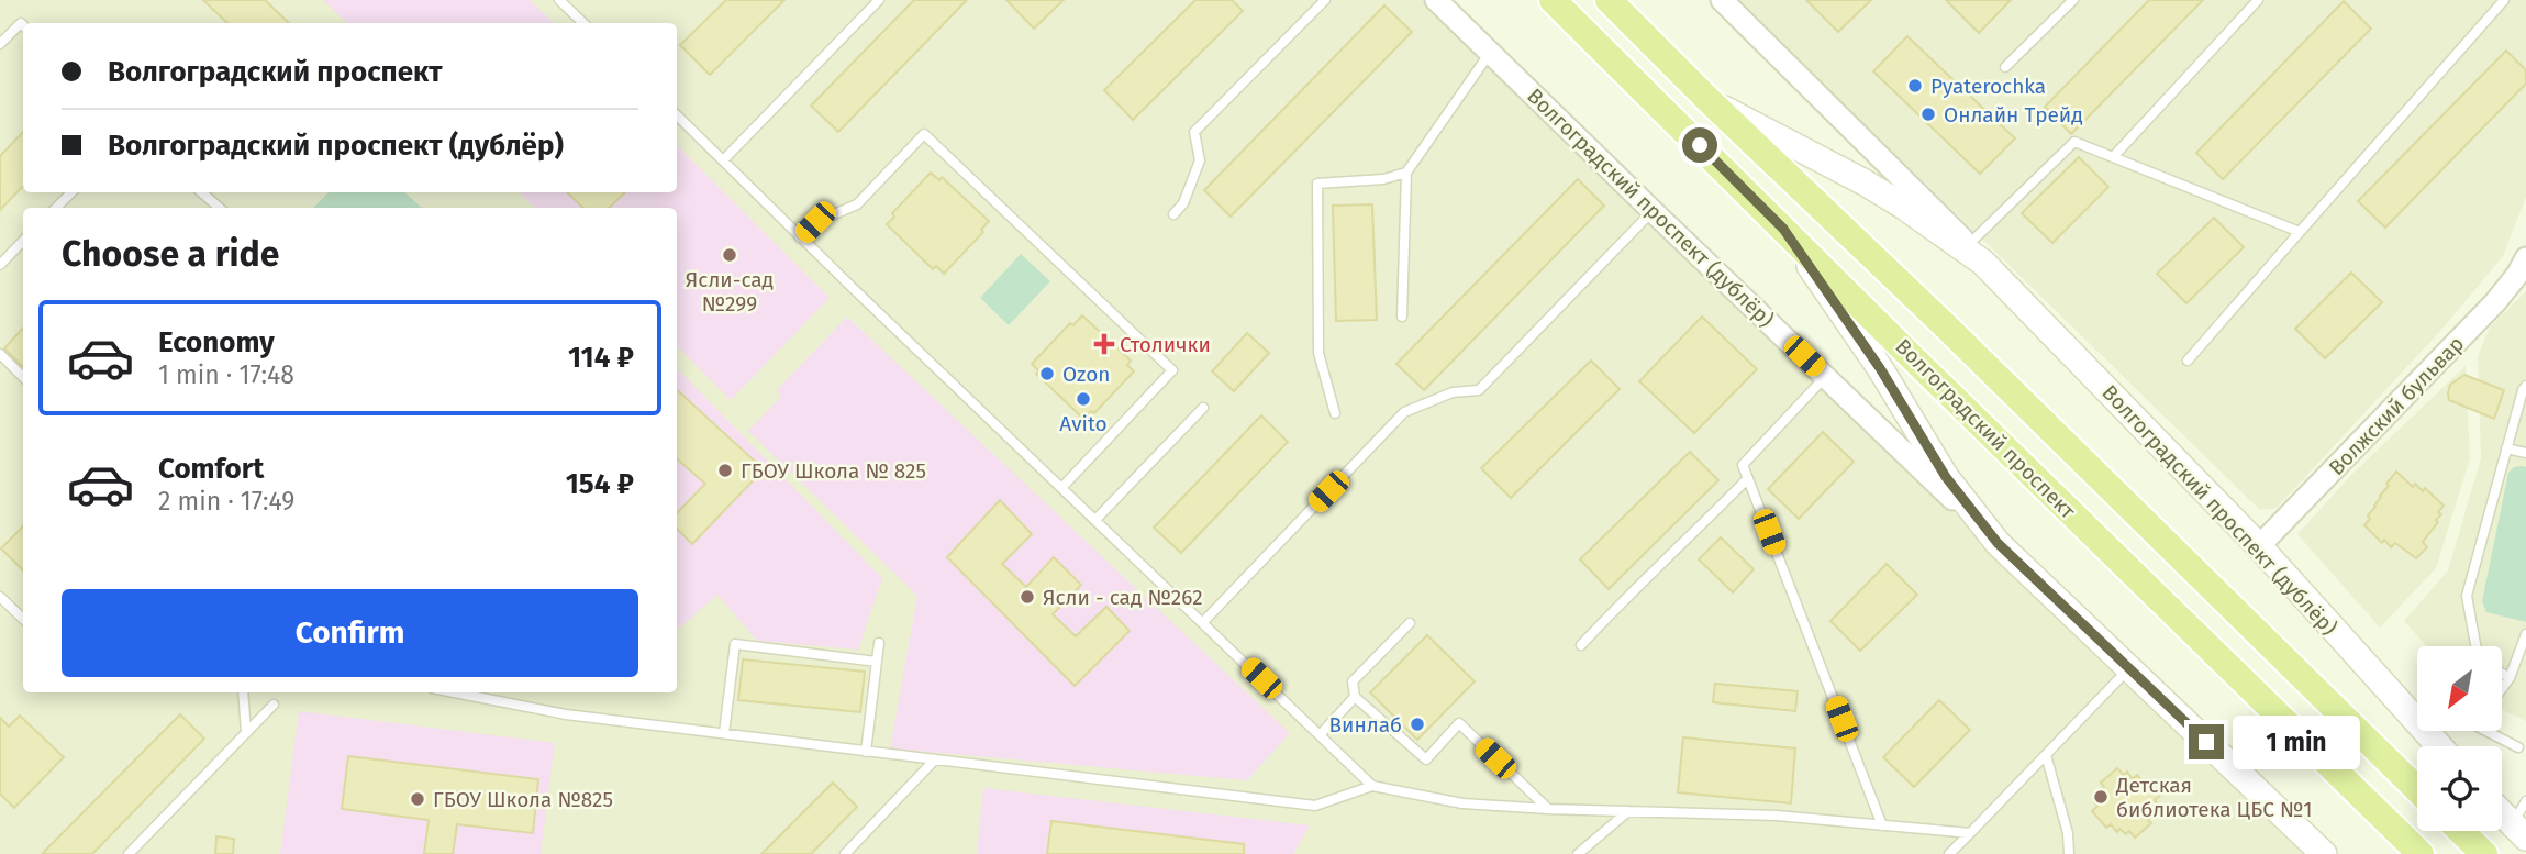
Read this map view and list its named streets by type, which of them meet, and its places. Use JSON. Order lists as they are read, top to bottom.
{
  "streets": {
    "main road": ["Волгоградский проспект (дублёр)", "Волгоградский проспект"],
    "street": ["Волжский бульвар"]
  },
  "crossings": [
    ["Волгоградский проспект (дублёр)", "Волжский бульвар"],
    ["Волгоградский проспект (дублёр)", "Волгоградский проспект"]
  ],
  "places": {
    "other": [
      "Pyaterochka",
      "Онлайн Трейд",
      "Ясли-сад №299",
      "Ozon",
      "Avito",
      "ГБОУ Школа № 825",
      "Ясли - сад №262",
      "Винлаб",
      "Детская библиотека ЦБС №1",
      "ГБОУ Школа №825"
    ],
    "health": ["Столички"]
  },
  "north": "bottom left",
  "page": {
    "banner": ["Волгоградский проспект", "Волгоградский проспект (дублёр)"],
    "heading": "Choose a ride",
    "list": [
      {
        "name": "Economy",
        "note": "1 min · 17:48",
        "value": "114 ₽"
      },
      {
        "name": "Comfort",
        "note": "2 min · 17:49",
        "value": "154 ₽"
      }
    ],
    "buttons": "Confirm",
    "bubble": "1 min"
  }
}
